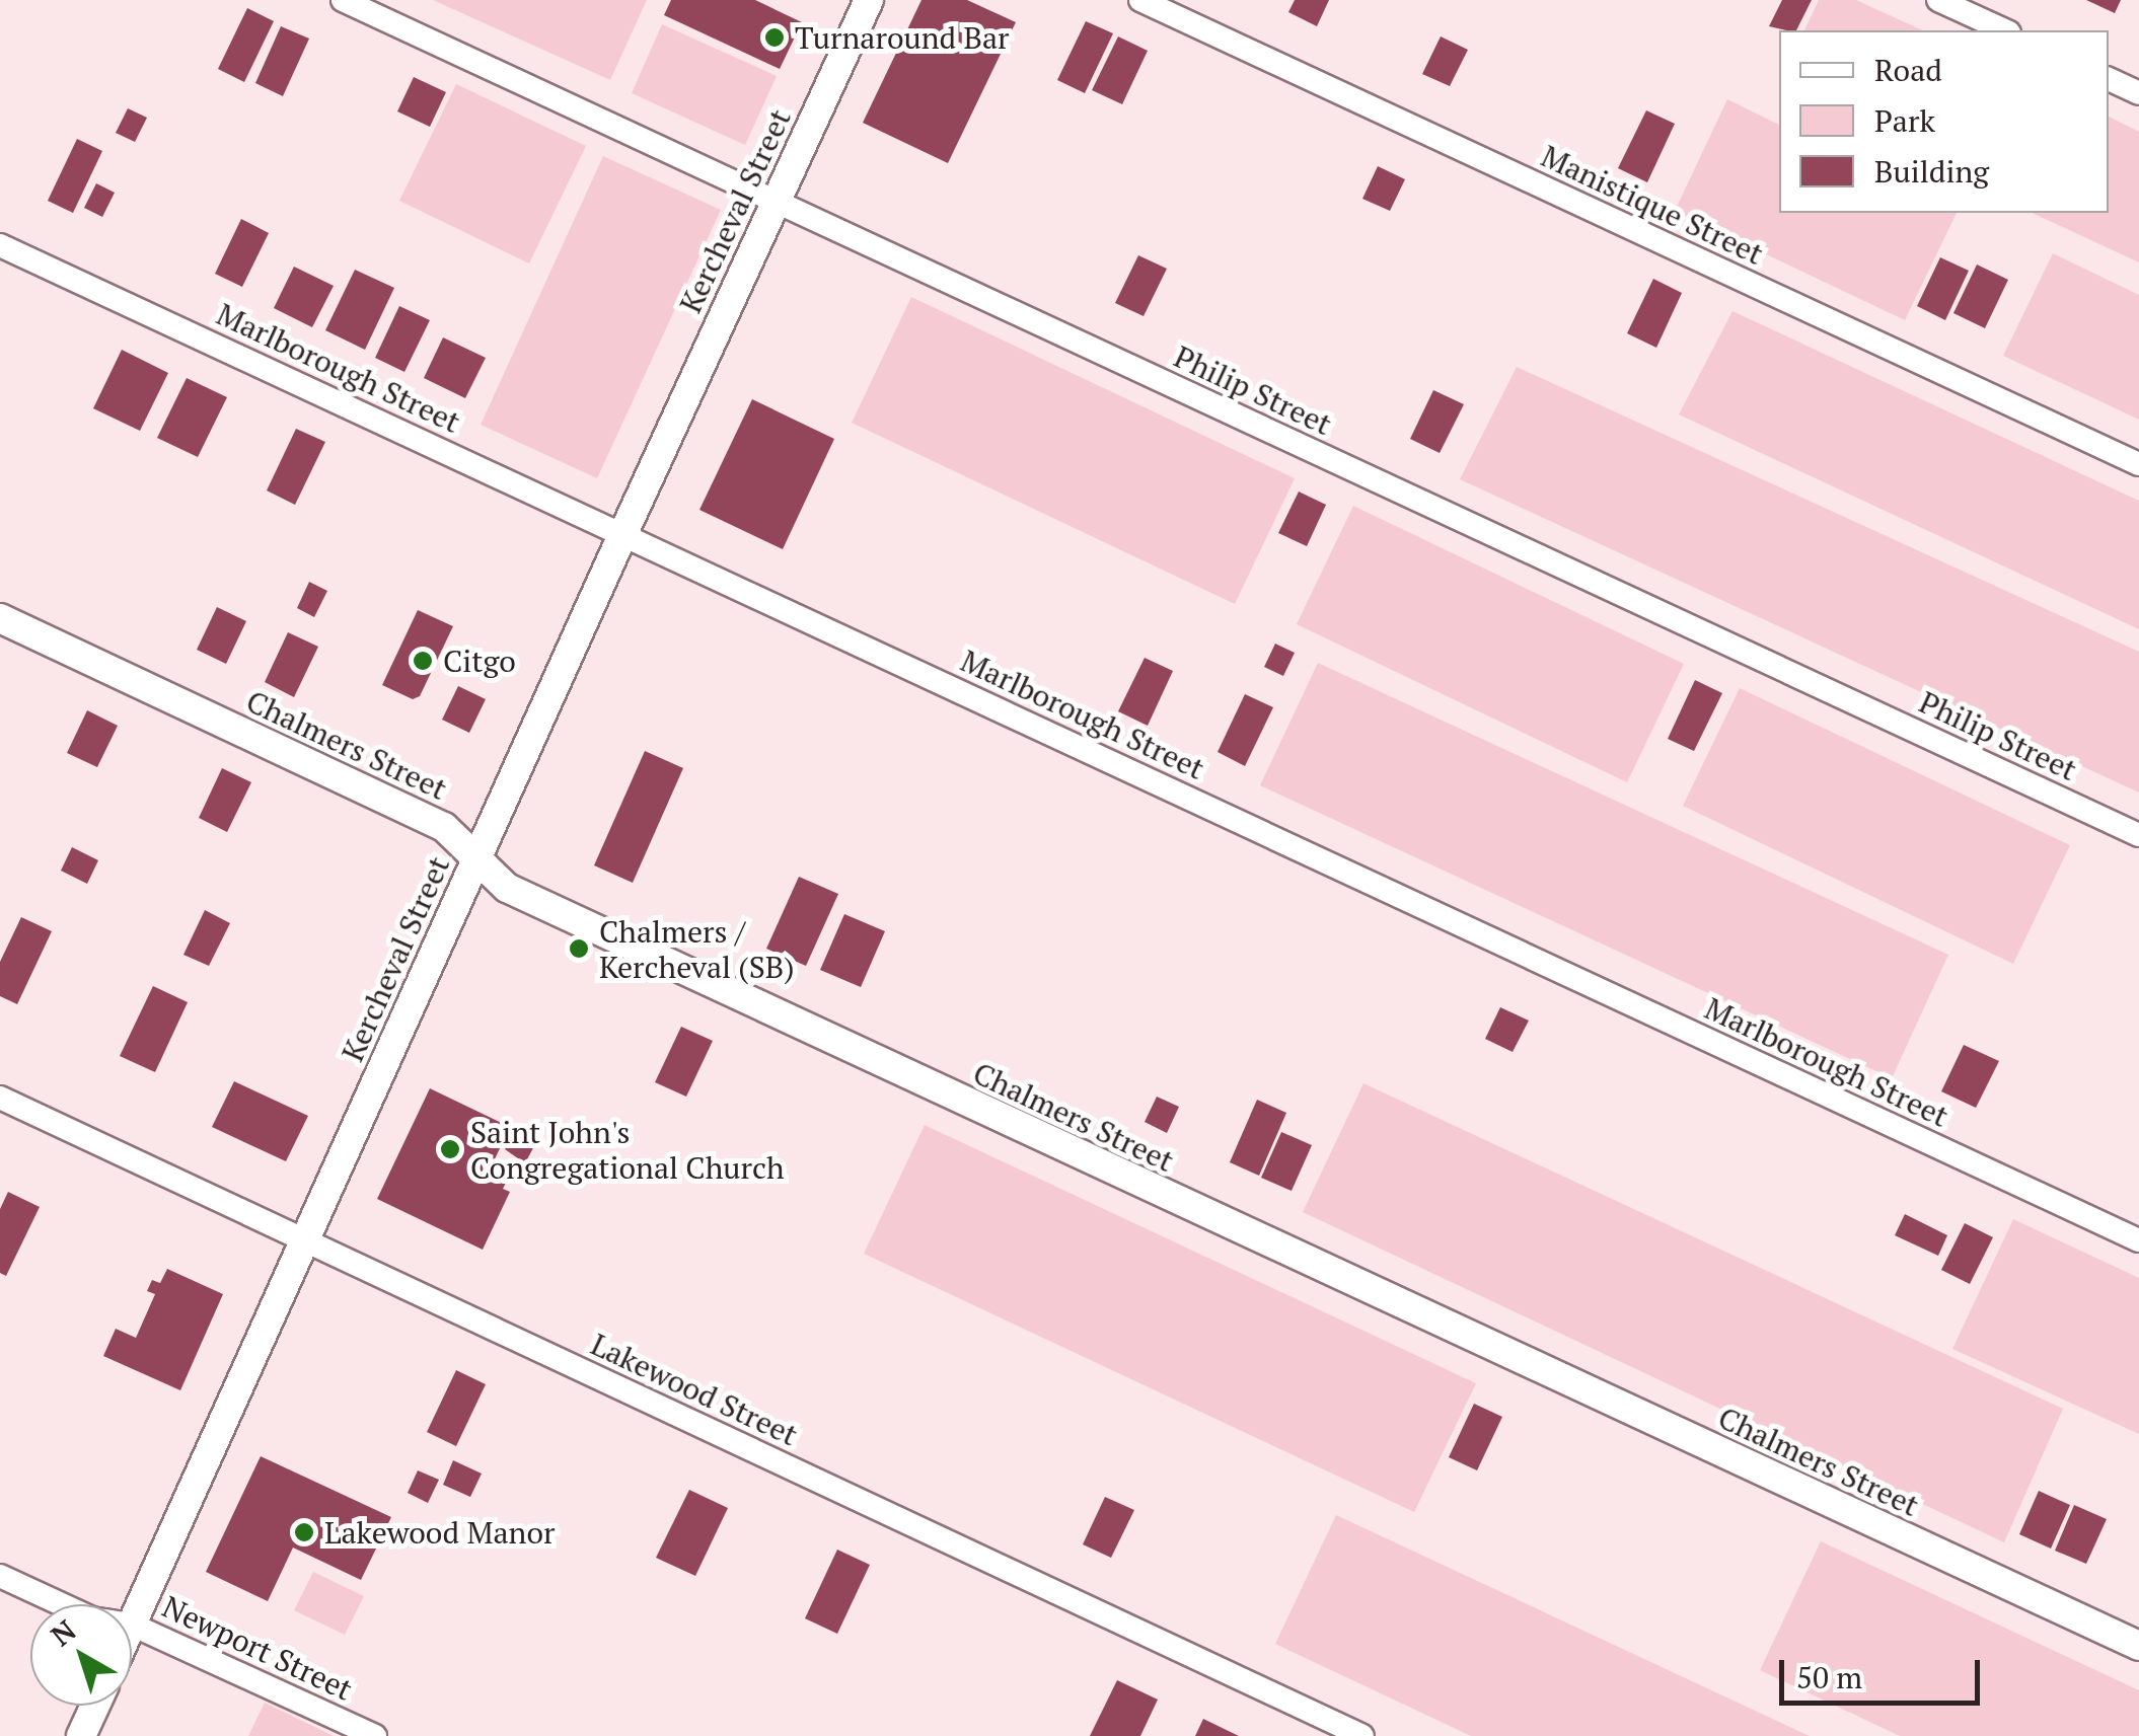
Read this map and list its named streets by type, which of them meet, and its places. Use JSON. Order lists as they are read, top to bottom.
{
  "streets": {
    "street": [
      "Manistique Street",
      "Kercheval Street",
      "Marlborough Street",
      "Philip Street",
      "Chalmers Street",
      "Lakewood Street",
      "Newport Street"
    ]
  },
  "crossings": [
    ["Kercheval Street", "Marlborough Street"],
    ["Kercheval Street", "Philip Street"],
    ["Kercheval Street", "Chalmers Street"],
    ["Kercheval Street", "Lakewood Street"],
    ["Kercheval Street", "Newport Street"]
  ],
  "places": [
    "Turnaround Bar",
    "Citgo",
    "Chalmers / Kercheval (SB)",
    "Saint John's Congregational Church",
    "Lakewood Manor"
  ],
  "legend": ["Road", "Park", "Building"],
  "scale_bar": "50 m",
  "north": "top left"
}
